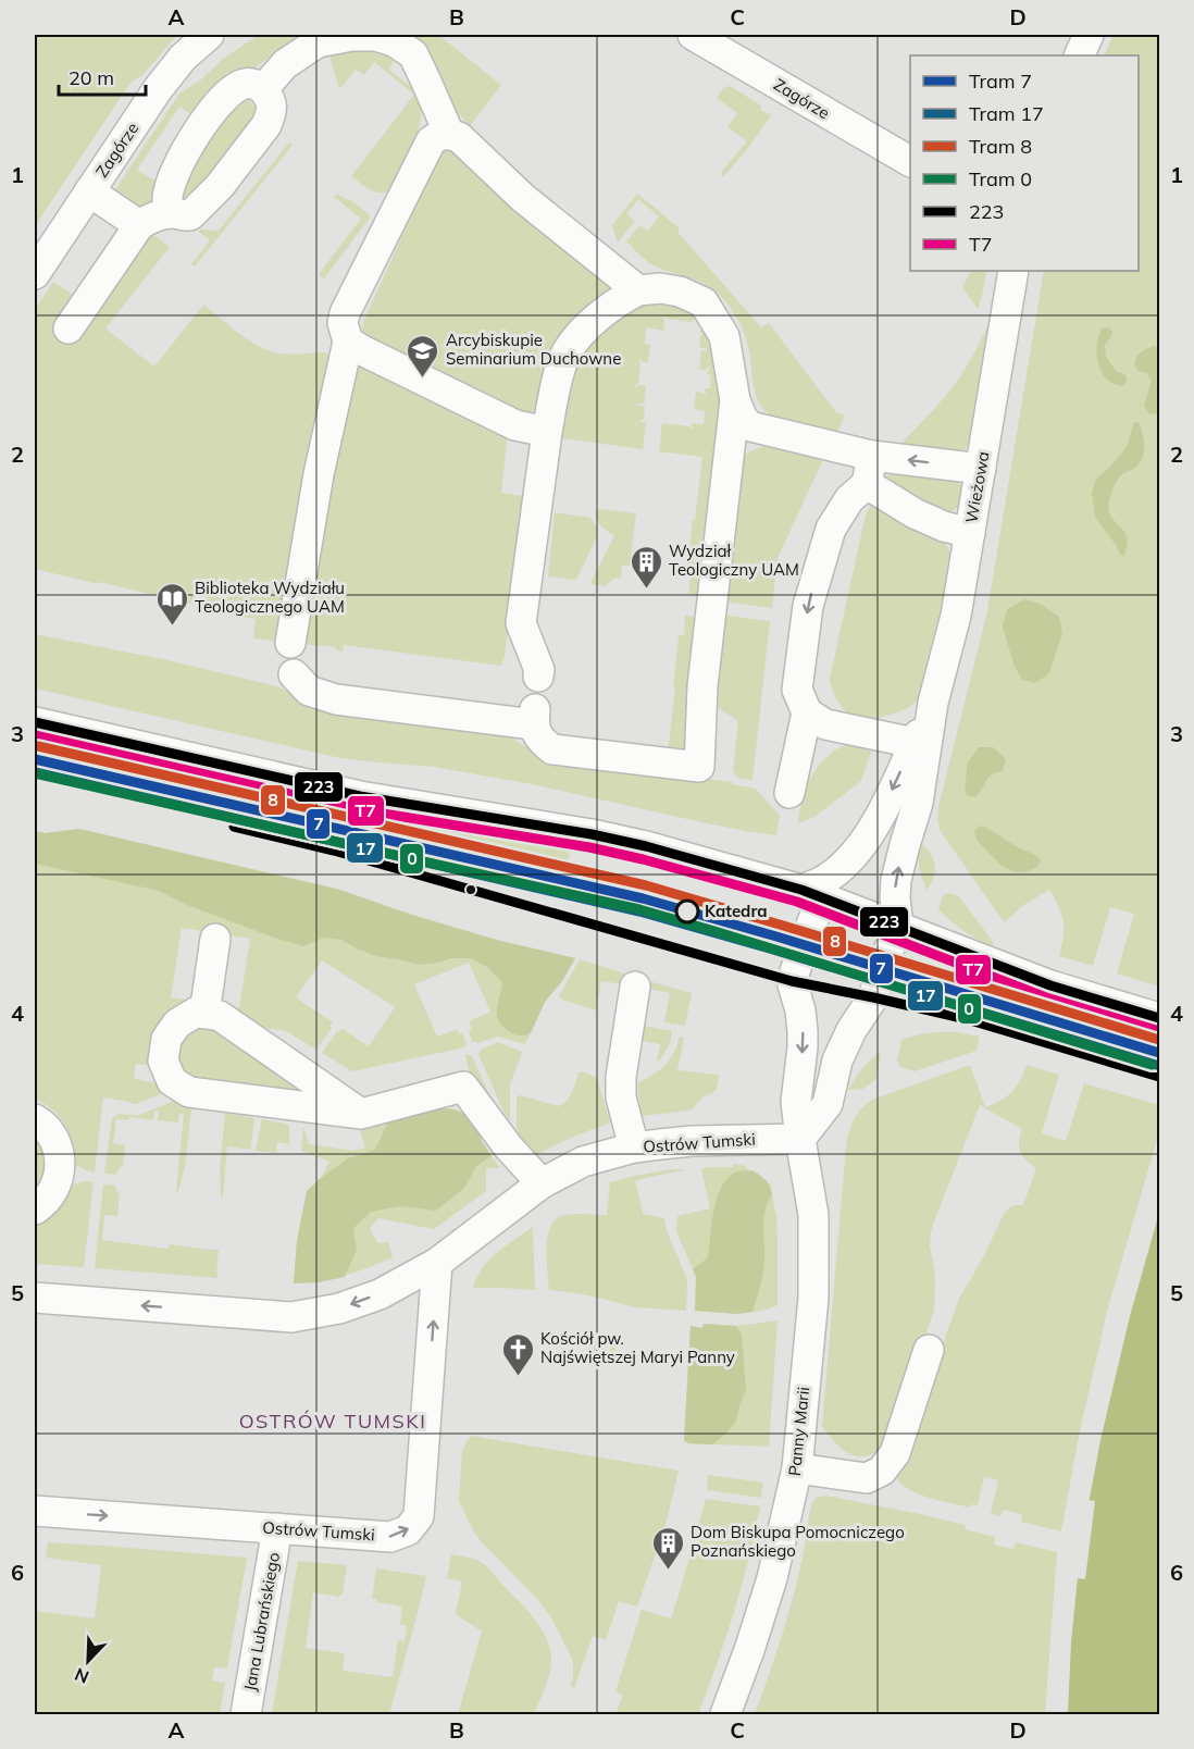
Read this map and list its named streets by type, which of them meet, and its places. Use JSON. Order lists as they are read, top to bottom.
{
  "streets": {
    "street": [
      "Zagórze",
      "Wieżowa",
      "Ostrów Tumski",
      "Panny Marii",
      "Jana Lubrańskiego"
    ]
  },
  "crossings": [
    ["Wieżowa", "Panny Marii"],
    ["Ostrów Tumski", "Panny Marii"],
    ["Ostrów Tumski", "Jana Lubrańskiego"]
  ],
  "districts": ["OSTRÓW TUMSKI"],
  "places": {
    "school or university": ["Arcybiskupie Seminarium Duchowne"],
    "building": ["Wydział Teologiczny UAM", "Dom Biskupa Pomocniczego Poznańskiego"],
    "library": ["Biblioteka Wydziału Teologicznego UAM"],
    "other": ["Katedra"],
    "church": ["Kościół pw. Najświętszej Maryi Panny"]
  },
  "lines": [
    "transit line 223",
    "transit line T7",
    "tram line 8",
    "tram line 7",
    "tram line 17",
    "tram line 0"
  ],
  "legend": [
    "Tram 7",
    "Tram 17",
    "Tram 8",
    "Tram 0",
    "223",
    "T7"
  ],
  "scale_bar": "20 m",
  "north": "bottom left",
  "grid": {
    "columns": [
      "A",
      "B",
      "C",
      "D"
    ],
    "rows": [
      "1",
      "2",
      "3",
      "4",
      "5",
      "6"
    ]
  }
}
